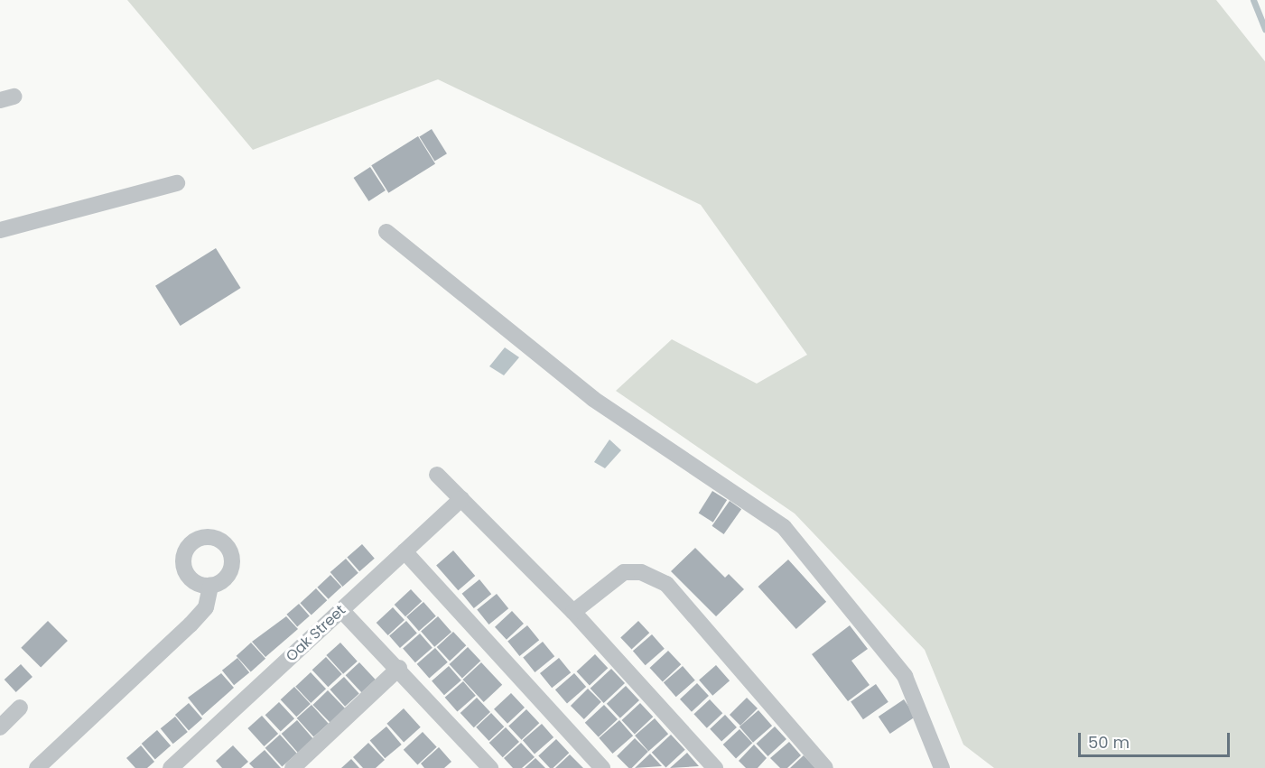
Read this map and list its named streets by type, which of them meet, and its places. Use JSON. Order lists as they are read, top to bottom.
{
  "streets": {
    "street": ["Oak Street"]
  },
  "scale_bar": "50 m"
}
